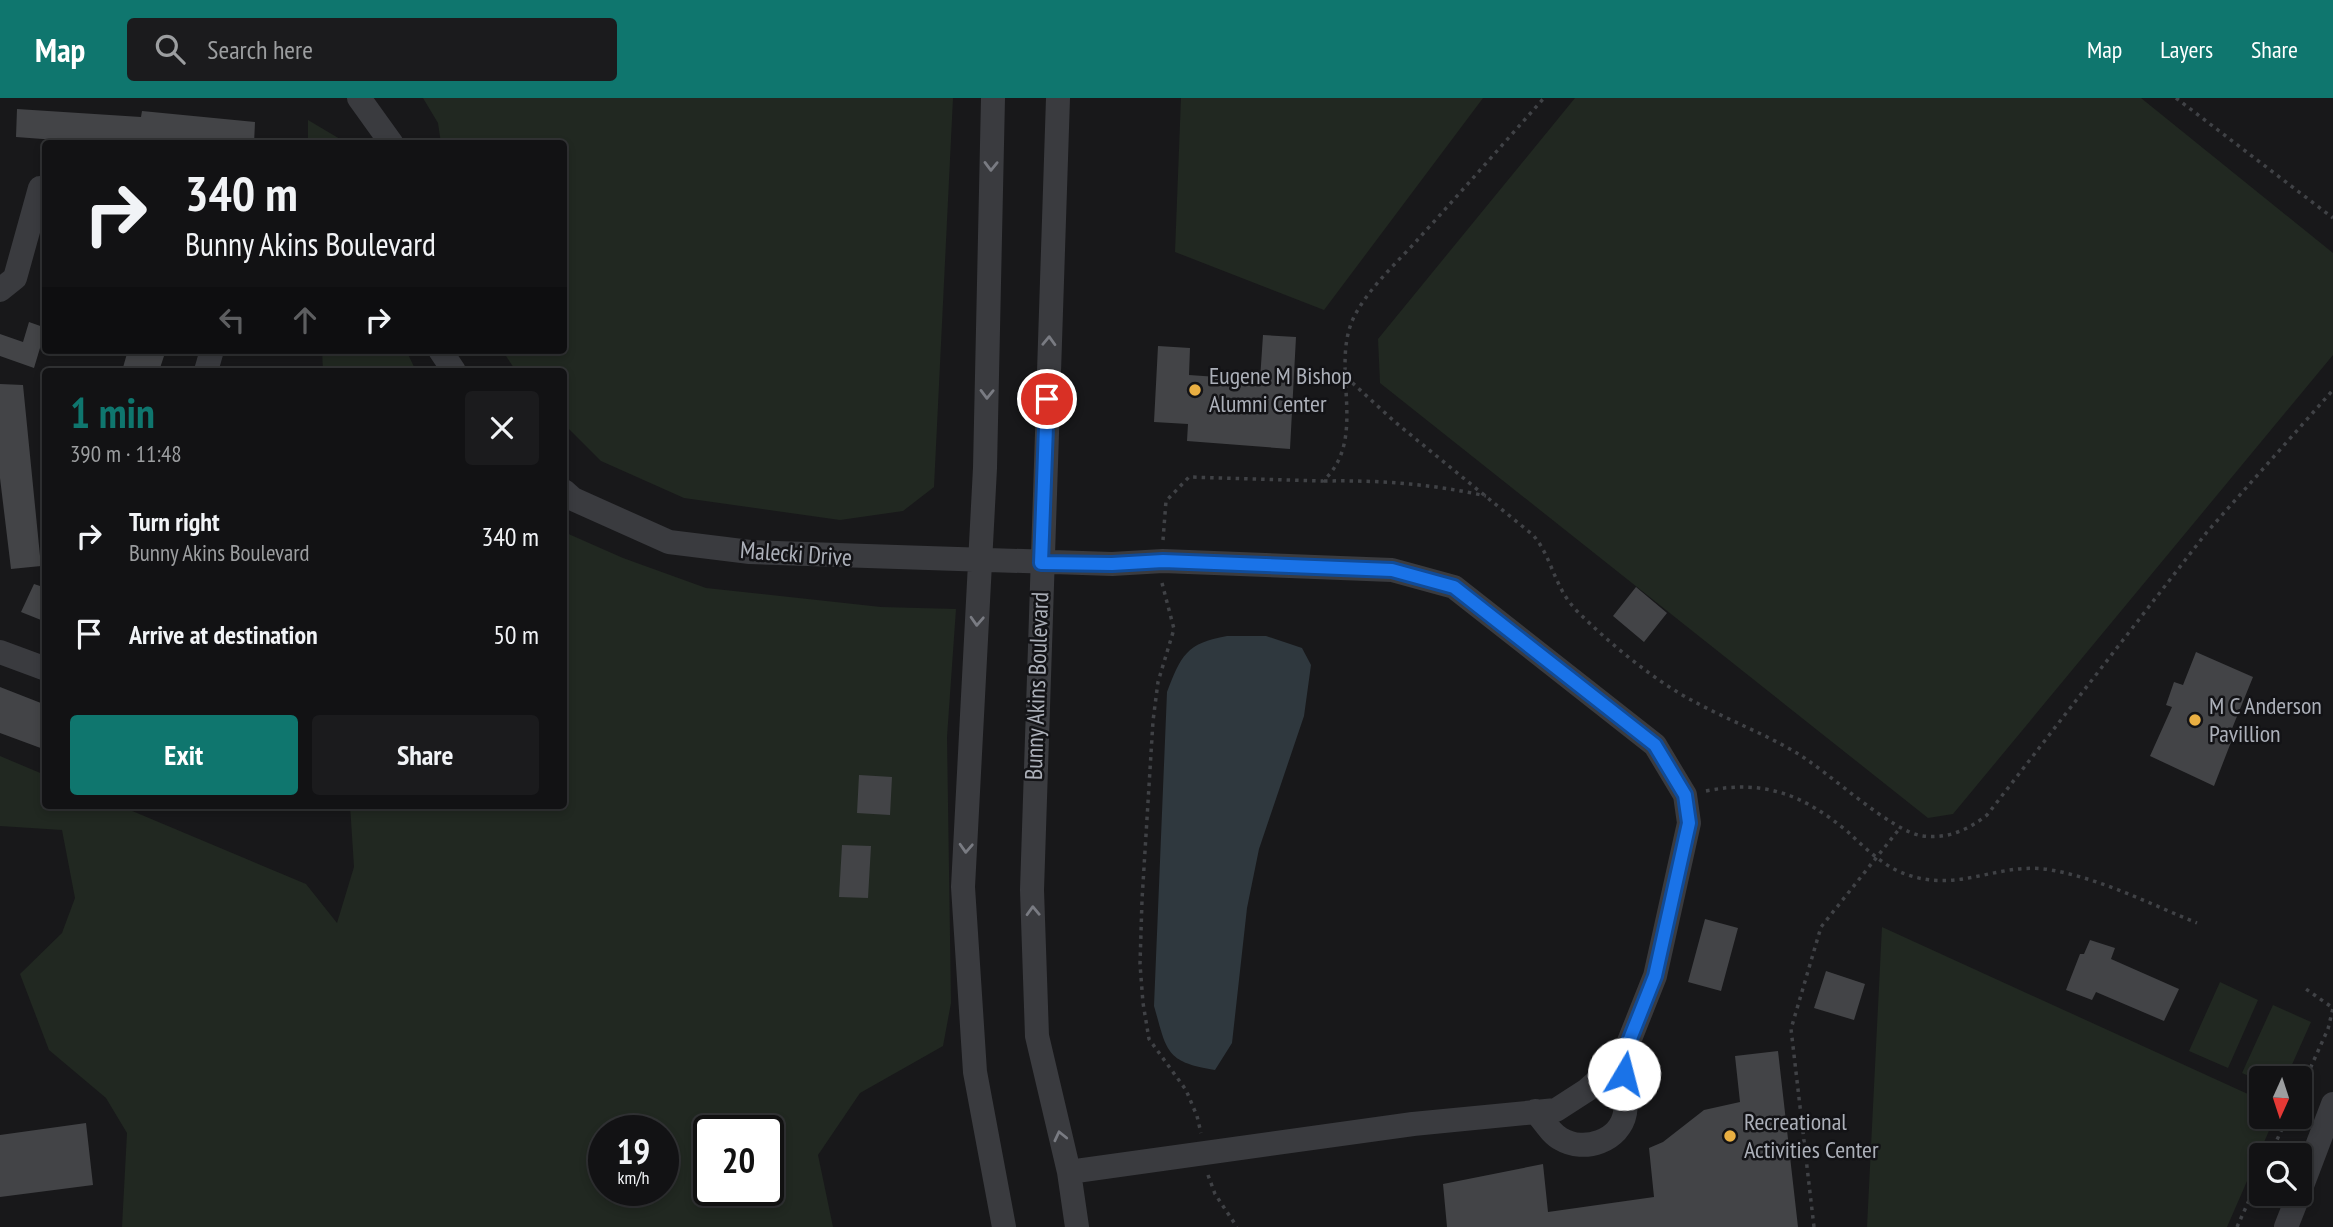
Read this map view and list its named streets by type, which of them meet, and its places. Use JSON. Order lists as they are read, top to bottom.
{
  "streets": {
    "street": ["Malecki Drive", "Bunny Akins Boulevard"]
  },
  "crossings": [
    ["Malecki Drive", "Bunny Akins Boulevard"]
  ],
  "places": ["Eugene M Bishop Alumni Center", "M C Anderson Pavillion", "Recreational Activities Center"],
  "north": "bottom",
  "page": {
    "header": "Map",
    "search": "Search here",
    "nav": ["Map", "Layers", "Share"],
    "turn": ["340 m", "Bunny Akins Boulevard"],
    "heading": ["1 min", "390 m · 11:48"],
    "list": [
      {
        "name": "Turn right",
        "note": "Bunny Akins Boulevard",
        "value": "340 m"
      },
      {
        "name": "Arrive at destination",
        "value": "50 m"
      }
    ],
    "buttons": ["Exit", "Share"],
    "speed": "19 km/h",
    "limit": "20"
  }
}
